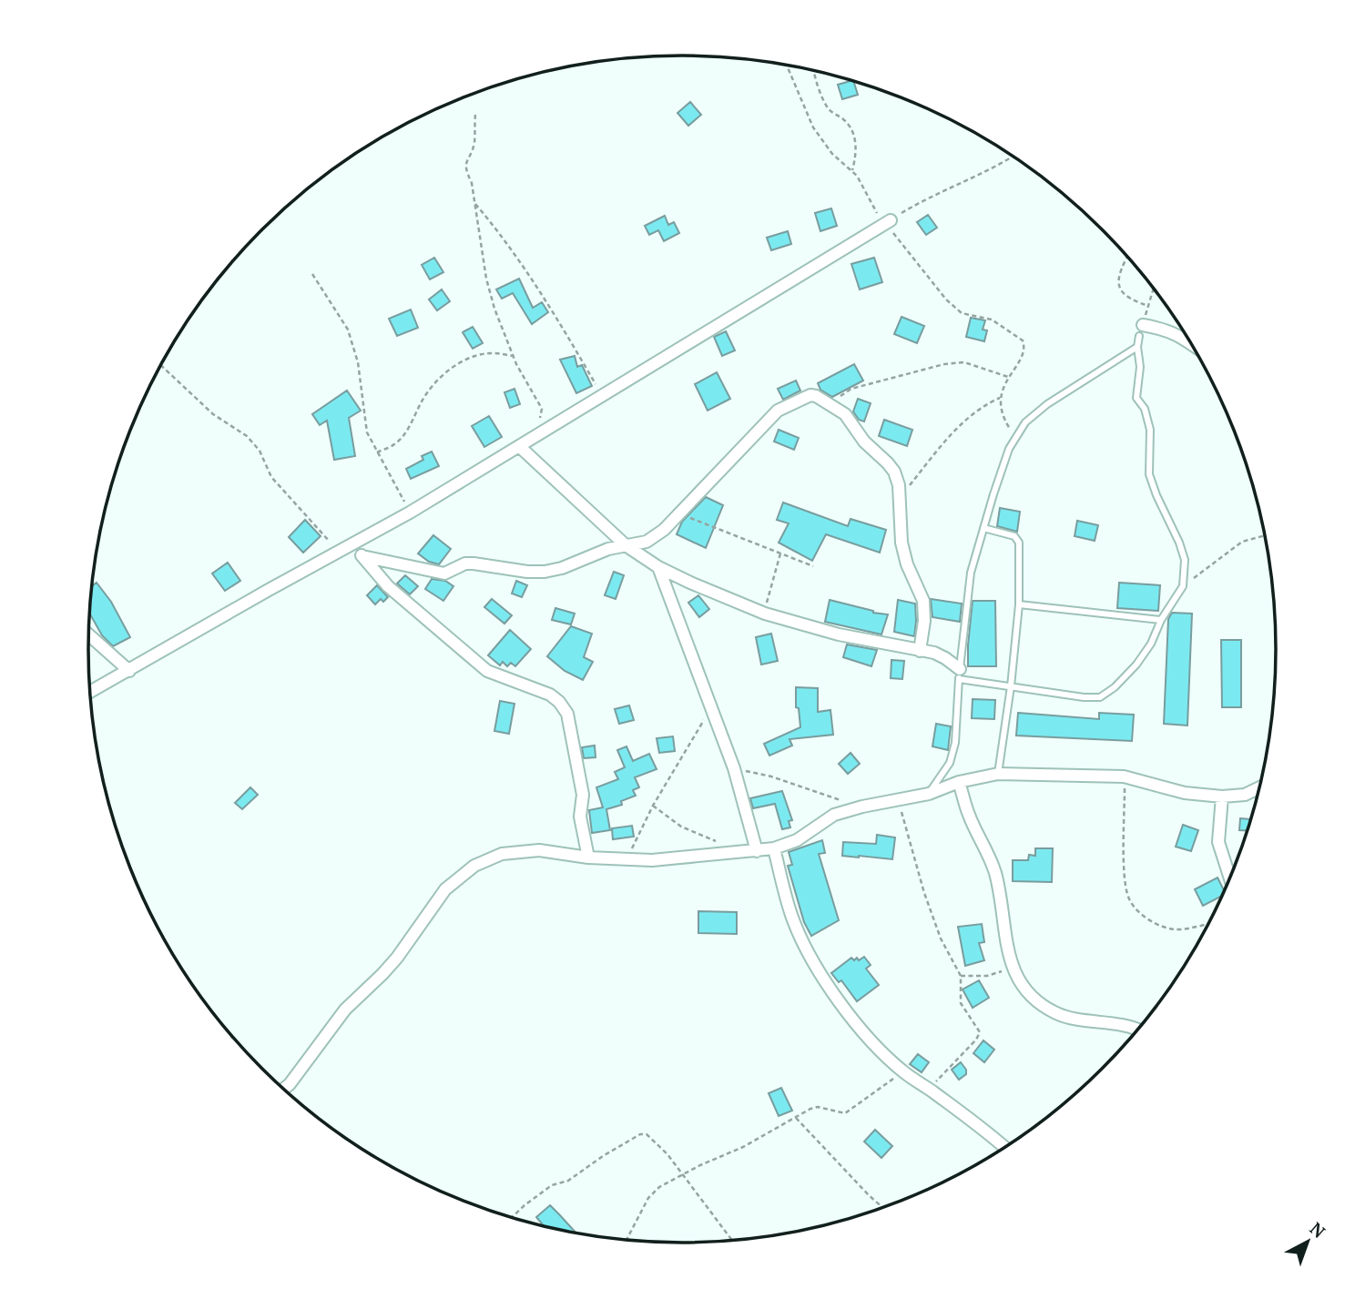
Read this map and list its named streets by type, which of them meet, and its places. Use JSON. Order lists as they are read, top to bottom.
{
  "north": "top right"
}
